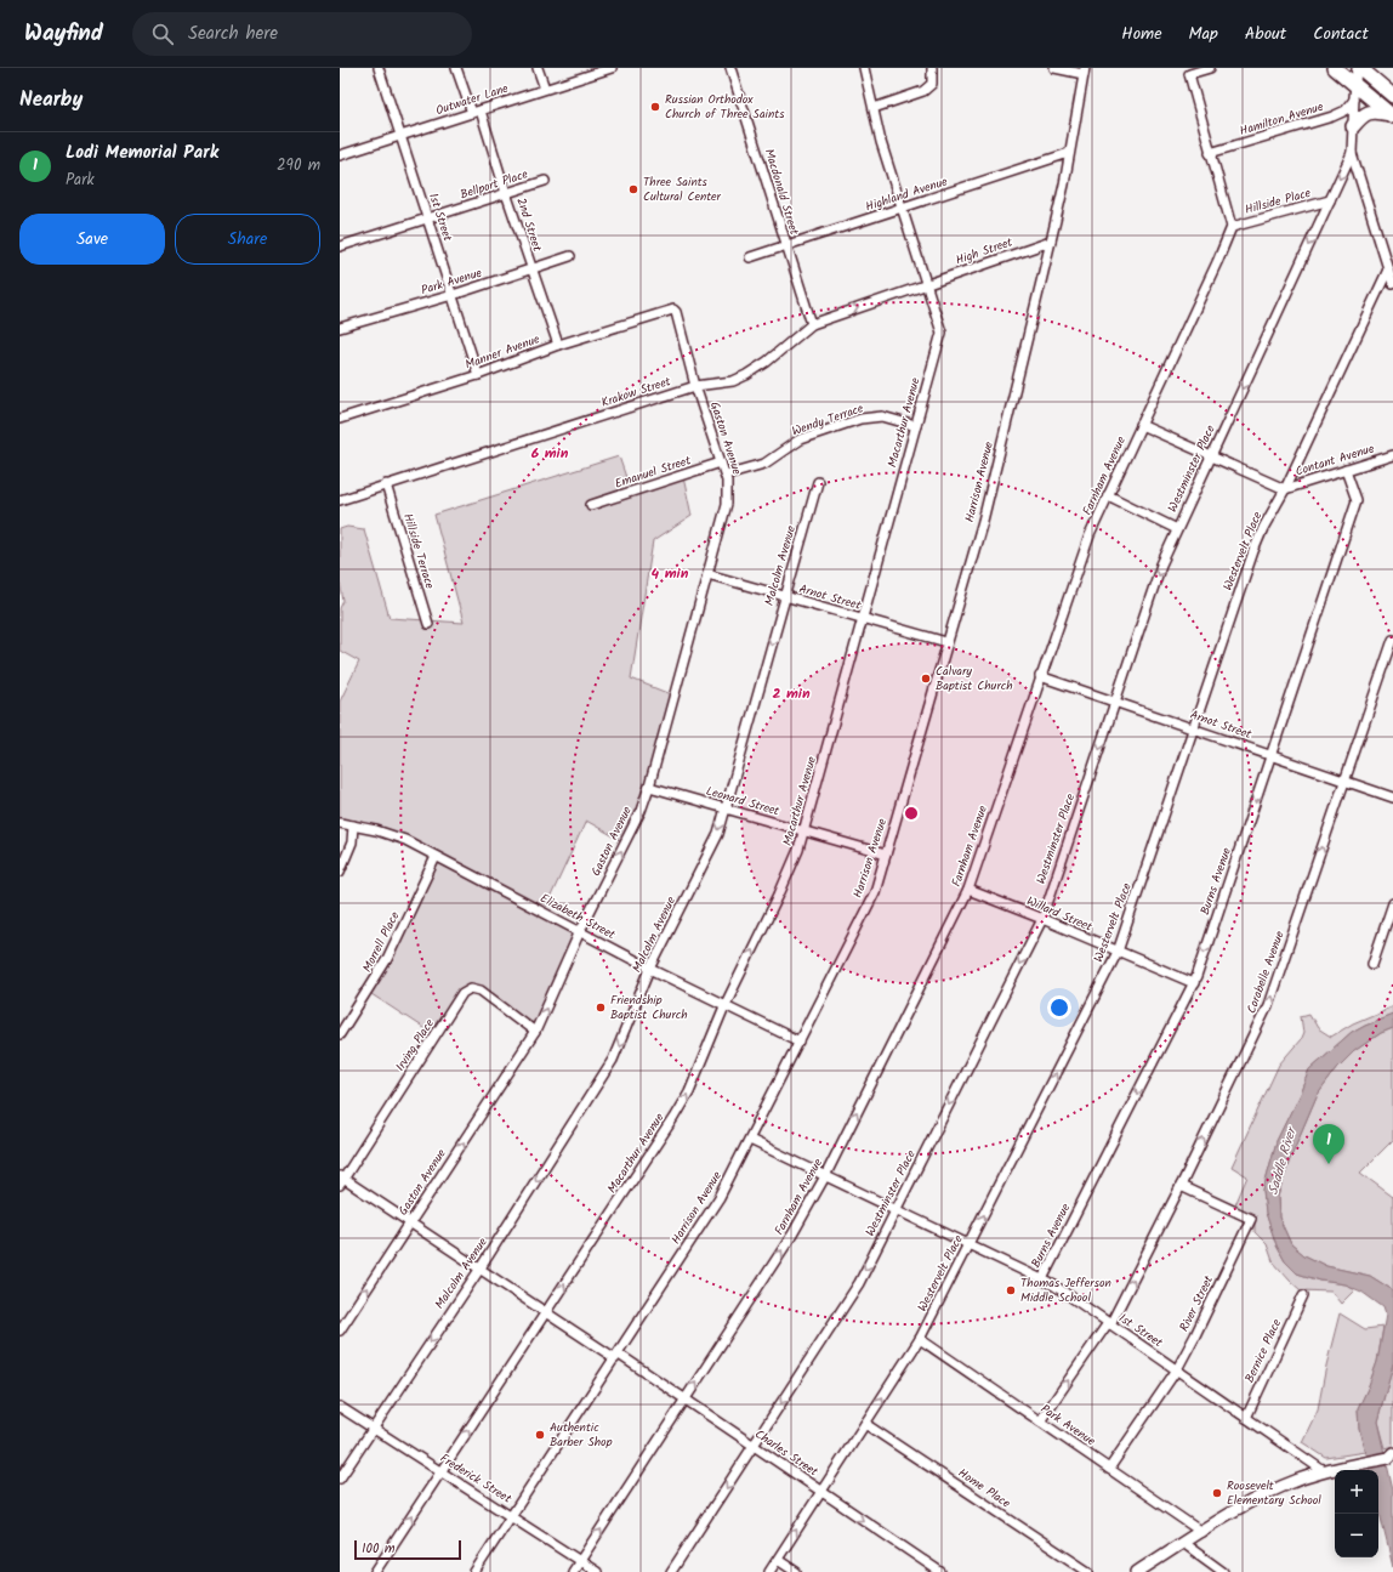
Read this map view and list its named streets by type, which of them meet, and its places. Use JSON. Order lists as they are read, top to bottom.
{
  "streets": {
    "street": [
      "Outwater Lane",
      "Hamilton Avenue",
      "Bellport Place",
      "Macdonald Street",
      "Highland Avenue",
      "Hillside Place",
      "1st Street",
      "2nd Street",
      "High Street",
      "Park Avenue",
      "Manner Avenue",
      "Krakow Street",
      "Wendy Terrace",
      "Macarthur Avenue",
      "Gaston Avenue",
      "Contant Avenue",
      "Westminster Place",
      "Emanuel Street",
      "Farnham Avenue",
      "Harrison Avenue",
      "Hillside Terrace",
      "Westervelt Place",
      "Malcolm Avenue",
      "Arnot Street",
      "Leonard Street",
      "Burns Avenue",
      "Willard Street",
      "Elizabeth Street",
      "Morrell Place",
      "Corabelle Avenue",
      "Irving Place",
      "River Street",
      "Bernice Place",
      "Charles Street",
      "Frederick Street",
      "Home Place"
    ]
  },
  "crossings": [
    ["Outwater Lane", "1st Street"],
    ["Outwater Lane", "2nd Street"],
    ["Hamilton Avenue", "Westminster Place"],
    ["Bellport Place", "1st Street"],
    ["Bellport Place", "2nd Street"],
    ["Macdonald Street", "Highland Avenue"],
    ["Macdonald Street", "Krakow Street"],
    ["Highland Avenue", "Macarthur Avenue"],
    ["Highland Avenue", "Harrison Avenue"],
    ["Hillside Place", "Westminster Place"],
    ["Hillside Place", "Farnham Avenue"],
    ["1st Street", "Park Avenue"],
    ["1st Street", "Manner Avenue"],
    ["1st Street", "Westminster Place"],
    ["1st Street", "Farnham Avenue"],
    ["1st Street", "Harrison Avenue"],
    ["1st Street", "Westervelt Place"],
    ["1st Street", "Burns Avenue"],
    ["1st Street", "Corabelle Avenue"],
    ["1st Street", "River Street"],
    ["1st Street", "Bernice Place"],
    ["2nd Street", "Park Avenue"],
    ["2nd Street", "Manner Avenue"],
    ["High Street", "Krakow Street"],
    ["High Street", "Macarthur Avenue"],
    ["High Street", "Harrison Avenue"],
    ["Park Avenue", "Westervelt Place"],
    ["Park Avenue", "Corabelle Avenue"],
    ["Park Avenue", "River Street"],
    ["Manner Avenue", "Gaston Avenue"],
    ["Krakow Street", "Macarthur Avenue"],
    ["Krakow Street", "Gaston Avenue"],
    ["Krakow Street", "Hillside Terrace"],
    ["Wendy Terrace", "Macarthur Avenue"],
    ["Wendy Terrace", "Gaston Avenue"],
    ["Macarthur Avenue", "Arnot Street"],
    ["Macarthur Avenue", "Leonard Street"],
    ["Macarthur Avenue", "Elizabeth Street"],
    ["Macarthur Avenue", "Charles Street"],
    ["Macarthur Avenue", "Frederick Street"],
    ["Gaston Avenue", "Emanuel Street"],
    ["Gaston Avenue", "Arnot Street"],
    ["Gaston Avenue", "Leonard Street"],
    ["Gaston Avenue", "Elizabeth Street"],
    ["Gaston Avenue", "Irving Place"],
    ["Gaston Avenue", "Charles Street"],
    ["Contant Avenue", "Westervelt Place"],
    ["Contant Avenue", "Burns Avenue"],
    ["Westminster Place", "Arnot Street"],
    ["Westminster Place", "Willard Street"],
    ["Westminster Place", "Charles Street"],
    ["Farnham Avenue", "Arnot Street"],
    ["Farnham Avenue", "Willard Street"],
    ["Farnham Avenue", "Charles Street"],
    ["Farnham Avenue", "Frederick Street"],
    ["Harrison Avenue", "Arnot Street"],
    ["Harrison Avenue", "Leonard Street"],
    ["Harrison Avenue", "Elizabeth Street"],
    ["Harrison Avenue", "Charles Street"],
    ["Harrison Avenue", "Frederick Street"],
    ["Westervelt Place", "Arnot Street"],
    ["Westervelt Place", "Willard Street"],
    ["Westervelt Place", "Charles Street"],
    ["Westervelt Place", "Home Place"],
    ["Malcolm Avenue", "Arnot Street"],
    ["Malcolm Avenue", "Leonard Street"],
    ["Malcolm Avenue", "Elizabeth Street"],
    ["Malcolm Avenue", "Charles Street"],
    ["Malcolm Avenue", "Frederick Street"],
    ["Arnot Street", "Burns Avenue"],
    ["Arnot Street", "Corabelle Avenue"],
    ["Burns Avenue", "Willard Street"],
    ["Elizabeth Street", "Morrell Place"],
    ["Corabelle Avenue", "River Street"],
    ["Irving Place", "Charles Street"]
  ],
  "one_way": [
    "Macarthur Avenue",
    "Gaston Avenue",
    "Westminster Place",
    "Farnham Avenue",
    "Westervelt Place",
    "Malcolm Avenue",
    "Burns Avenue",
    "Corabelle Avenue"
  ],
  "water": ["Saddle River"],
  "places": [
    "Russian Orthodox Church of Three Saints",
    "Three Saints Cultural Center",
    "Calvary Baptist Church",
    "Friendship Baptist Church",
    "Thomas Jefferson Middle School",
    "Authentic Barber Shop",
    "Roosevelt Elementary School"
  ],
  "scale_bar": "100 m",
  "page": {
    "header": "Wayfind",
    "search": "Search here",
    "nav": [
      "Home",
      "Map",
      "About",
      "Contact"
    ],
    "heading": "Nearby",
    "list": [
      {
        "mark": "1",
        "name": "Lodi Memorial Park",
        "note": "Park",
        "value": "290 m"
      }
    ],
    "buttons": ["Save", "Share"],
    "pins": "1",
    "map_buttons": ["+", "−"],
    "scale": "100 m"
  },
  "rings": ["6 min", "4 min", "2 min"]
}
